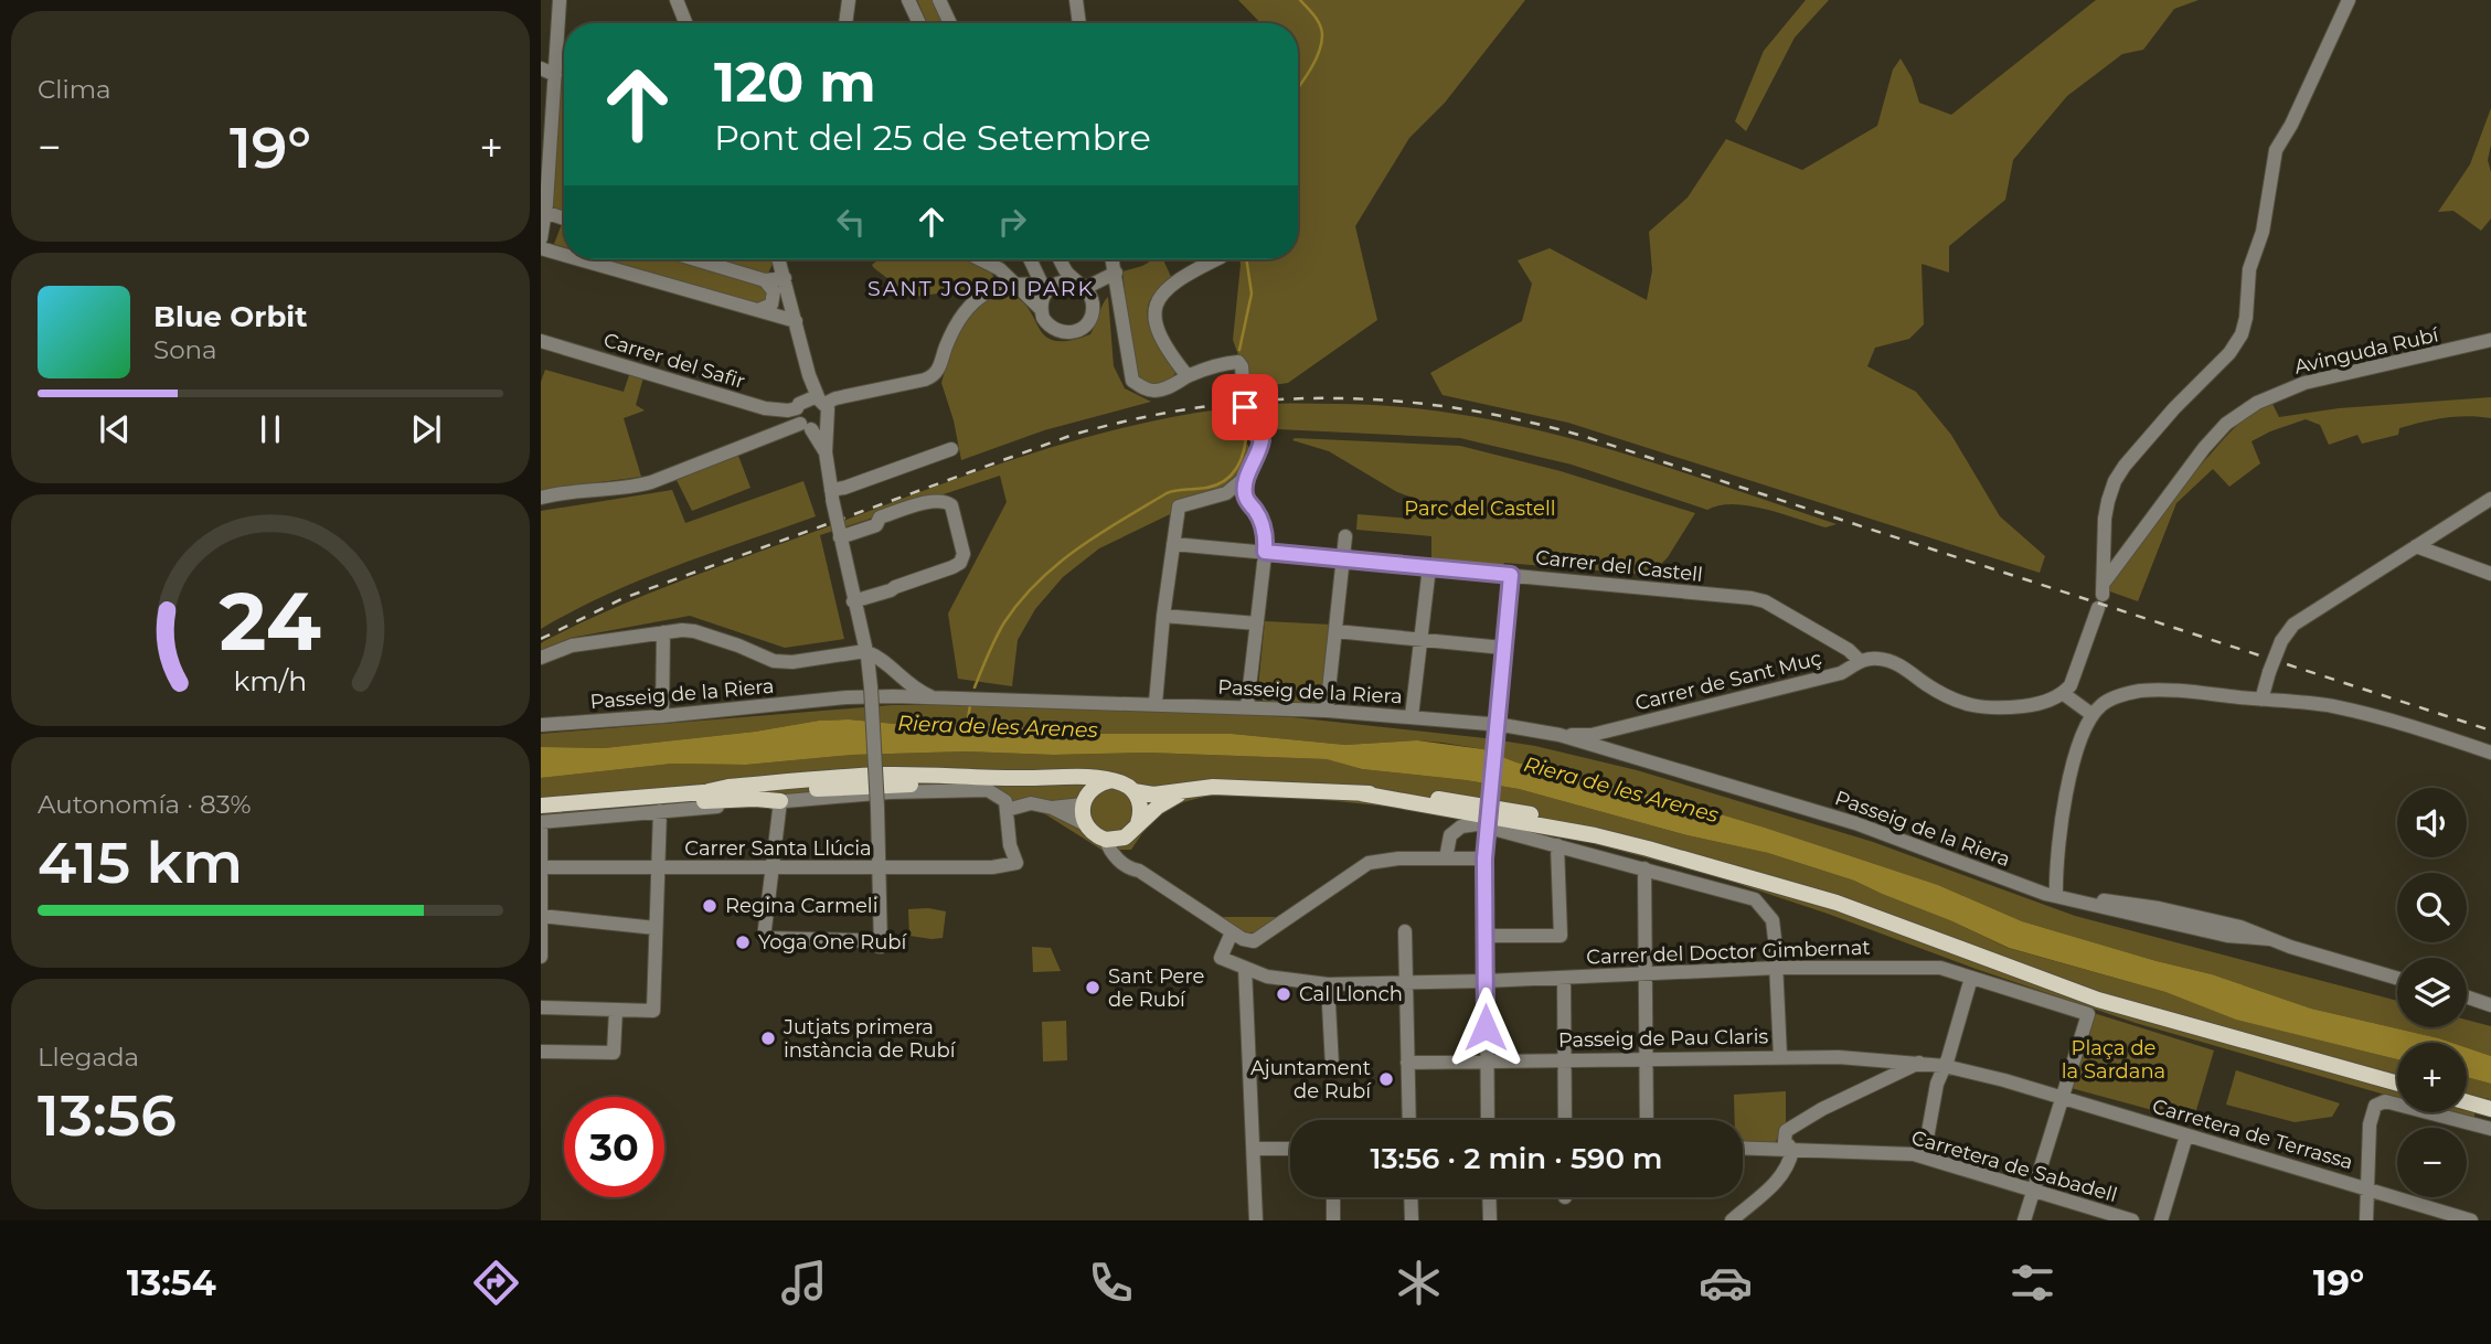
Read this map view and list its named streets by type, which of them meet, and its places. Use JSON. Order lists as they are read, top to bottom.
{
  "streets": {
    "street": [
      "Avinguda Rubí",
      "Carrer del Safir",
      "Carrer del Castell",
      "Carrer de Sant Muç",
      "Passeig de la Riera",
      "Carrer Santa Llúcia",
      "Carrer del Doctor Gimbernat",
      "Passeig de Pau Claris",
      "Carretera de Terrassa",
      "Carretera de Sabadell"
    ]
  },
  "crossings": [
    ["Carrer del Castell", "Carrer de Sant Muç"],
    ["Carrer de Sant Muç", "Passeig de la Riera"],
    ["Passeig de Pau Claris", "Carretera de Terrassa"]
  ],
  "districts": ["SANT JORDI PARK"],
  "water": ["Riera de les Arenes"],
  "parks": ["Parc del Castell", "Plaça de la Sardana"],
  "places": [
    "Regina Carmeli",
    "Yoga One Rubí",
    "Sant Pere de Rubí",
    "Cal Llonch",
    "Jutjats primera instància de Rubí",
    "Ajuntament de Rubí"
  ],
  "page": {
    "tile": [
      "Clima",
      ["Autonomía · 83%", "415 km"],
      ["Llegada", "13:56"]
    ],
    "turn": ["120 m", "Pont del 25 de Setembre"],
    "heat": ["−", "19°", "+"],
    "song": ["Blue Orbit", "Sona"],
    "map_buttons": ["+", "−"],
    "limit": "30",
    "trip": "13:56 · 2 min · 590 m",
    "tabs": ["13:54", "19°"],
    "gauge": ["24", "km/h"]
  }
}
